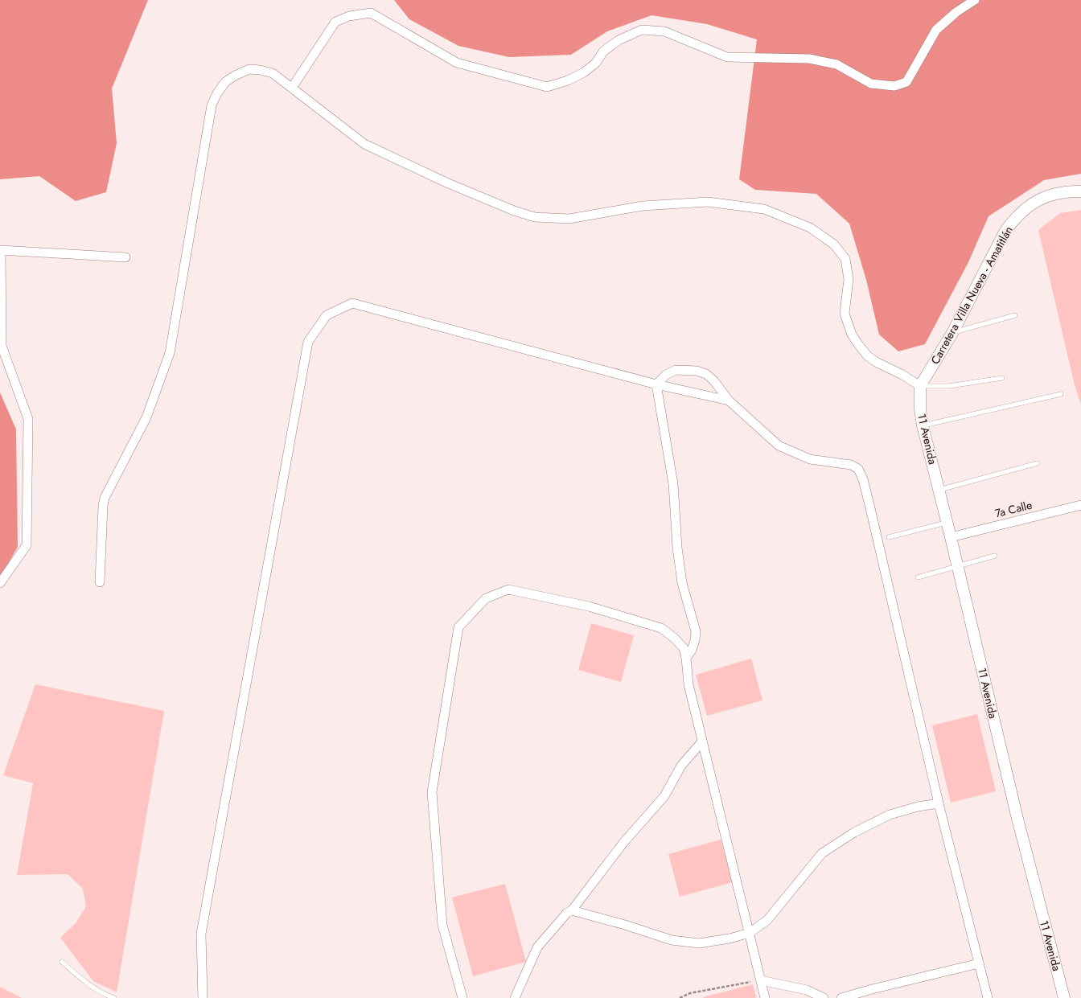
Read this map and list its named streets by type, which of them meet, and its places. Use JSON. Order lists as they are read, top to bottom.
{
  "streets": {
    "street": ["Carretera Villa Nueva - Amatitlán", "11 Avenida", "7a Calle"]
  },
  "crossings": [
    ["Carretera Villa Nueva - Amatitlán", "11 Avenida"],
    ["11 Avenida", "7a Calle"]
  ]
}
